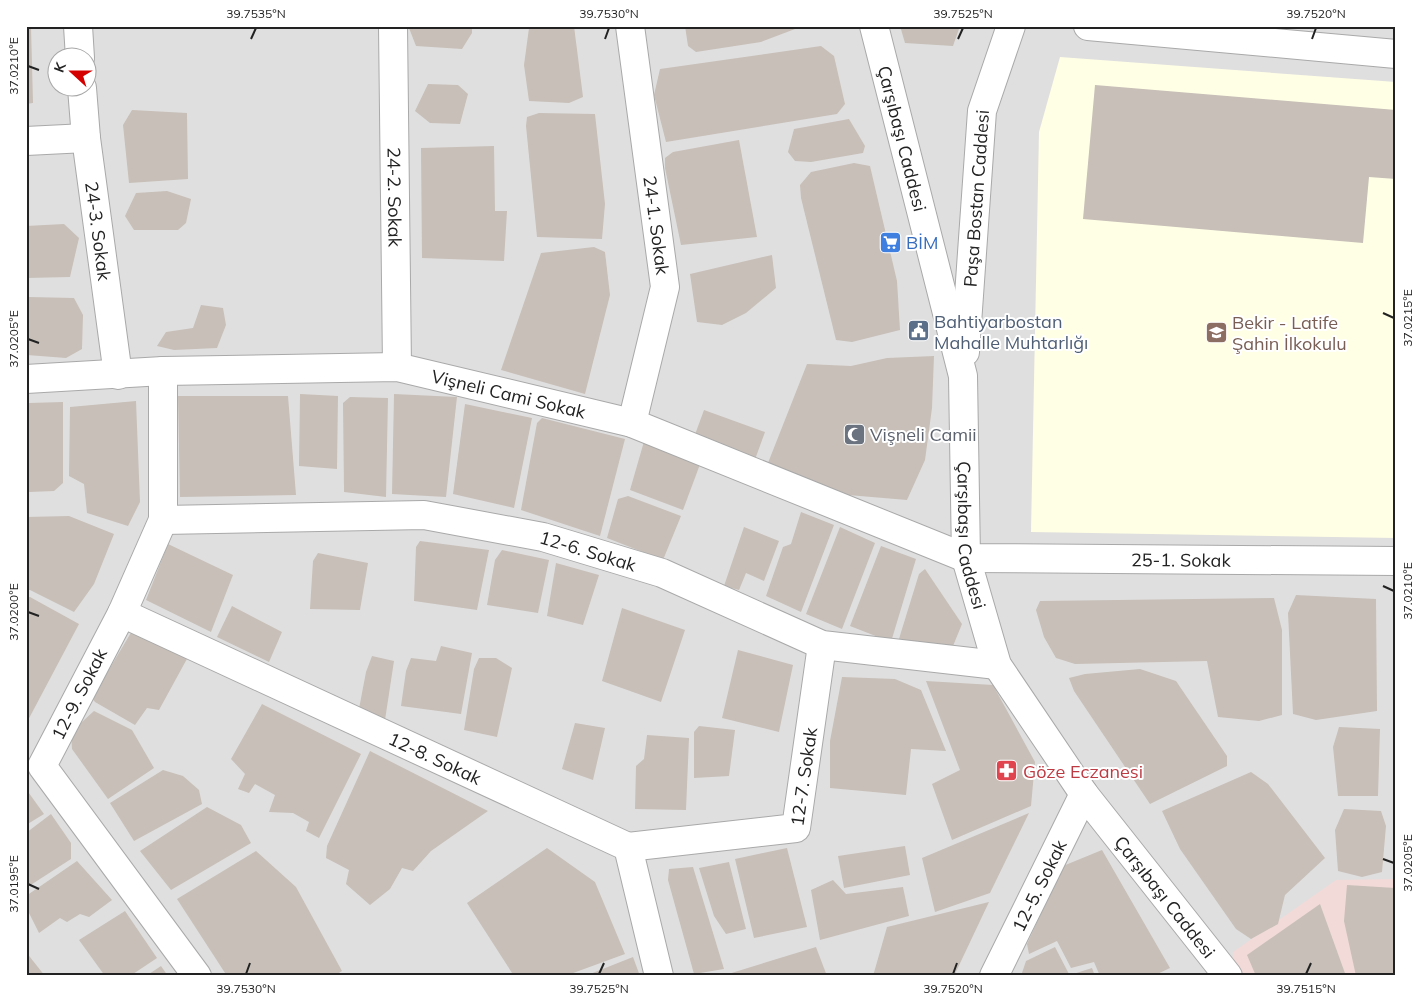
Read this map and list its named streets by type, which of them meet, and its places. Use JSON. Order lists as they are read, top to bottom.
{
  "streets": {
    "street": [
      "Çarşıbaşı Caddesi",
      "24-2. Sokak",
      "Paşa Bostan Caddesi",
      "24-1. Sokak",
      "24-3. Sokak",
      "Vişneli Cami Sokak",
      "12-6. Sokak",
      "25-1. Sokak",
      "12-9. Sokak",
      "12-8. Sokak",
      "12-7. Sokak",
      "12-5. Sokak"
    ]
  },
  "crossings": [
    ["Çarşıbaşı Caddesi", "Paşa Bostan Caddesi"],
    ["Çarşıbaşı Caddesi", "Vişneli Cami Sokak"],
    ["Çarşıbaşı Caddesi", "12-6. Sokak"],
    ["Çarşıbaşı Caddesi", "25-1. Sokak"],
    ["Çarşıbaşı Caddesi", "12-5. Sokak"],
    ["24-2. Sokak", "Vişneli Cami Sokak"],
    ["24-1. Sokak", "Vişneli Cami Sokak"],
    ["24-3. Sokak", "Vişneli Cami Sokak"],
    ["Vişneli Cami Sokak", "25-1. Sokak"],
    ["Vişneli Cami Sokak", "12-9. Sokak"],
    ["12-6. Sokak", "12-9. Sokak"],
    ["12-6. Sokak", "12-7. Sokak"],
    ["12-9. Sokak", "12-8. Sokak"],
    ["12-8. Sokak", "12-7. Sokak"]
  ],
  "places": {
    "supermarket": ["BİM"],
    "public building": ["Bahtiyarbostan Mahalle Muhtarlığı"],
    "school or university": ["Bekir - Latife Şahin İlkokulu"],
    "mosque": ["Vişneli Camii"],
    "pharmacy": ["Göze Eczanesi"]
  },
  "north": "left",
  "coordinates": [
    "39.7535°N",
    "39.7530°N",
    "39.7525°N",
    "39.7520°N",
    "37.0210°E",
    "37.0215°E",
    "37.0205°E",
    "37.0200°E",
    "37.0195°E",
    "39.7515°N"
  ]
}
